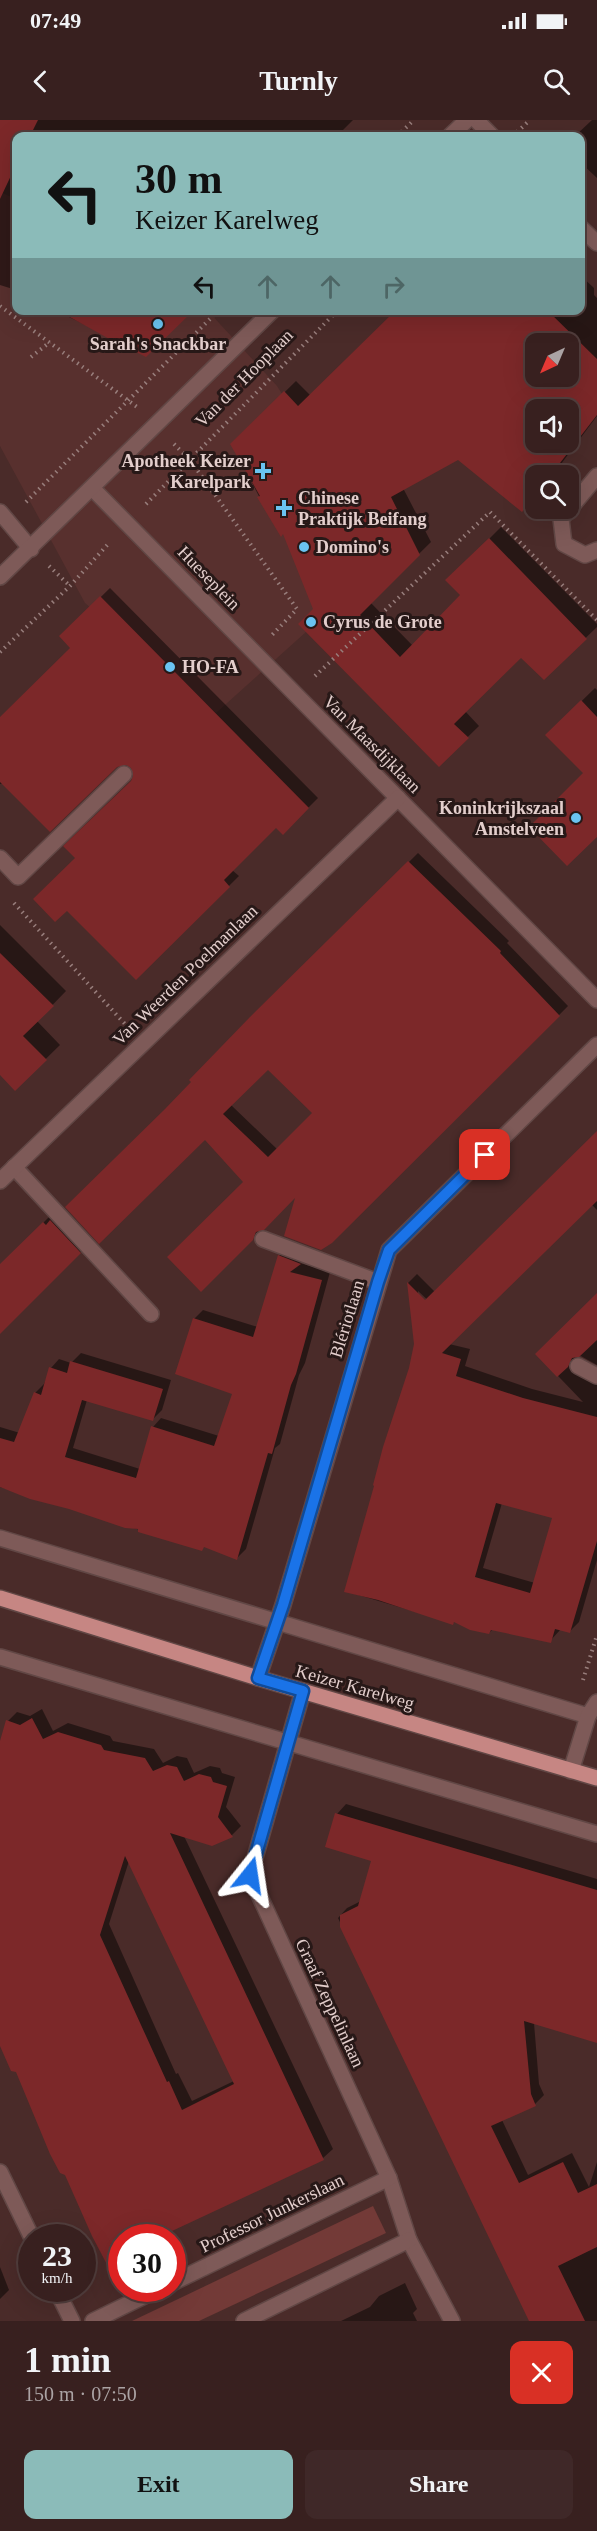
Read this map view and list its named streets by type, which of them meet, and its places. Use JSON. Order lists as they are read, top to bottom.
{
  "streets": {
    "main road": ["Keizer Karelweg"],
    "street": [
      "Van der Hooplaan",
      "Hueseplein",
      "Van Maasdijklaan",
      "Van Weerden Poelmanlaan",
      "Blériotlaan",
      "Graaf Zeppelinlaan",
      "Professor Junkerslaan"
    ]
  },
  "crossings": [
    ["Van der Hooplaan", "Hueseplein"],
    ["Hueseplein", "Van Maasdijklaan"],
    ["Van Maasdijklaan", "Van Weerden Poelmanlaan"],
    ["Blériotlaan", "Keizer Karelweg"],
    ["Keizer Karelweg", "Graaf Zeppelinlaan"],
    ["Graaf Zeppelinlaan", "Professor Junkerslaan"]
  ],
  "places": {
    "other": [
      "Sarah's Snackbar",
      "Domino's",
      "Cyrus de Grote",
      "HO-FA",
      "Koninkrijkszaal Amstelveen"
    ],
    "health": ["Apotheek Keizer Karelpark", "Chinese Praktijk Beifang"]
  },
  "north": "bottom left",
  "page": {
    "status": "07:49",
    "header": "Turnly",
    "turn": ["30 m", "Keizer Karelweg"],
    "speed": "23 km/h",
    "limit": "30",
    "heading": ["1 min", "150 m · 07:50"],
    "buttons": ["Exit", "Share"]
  }
}
